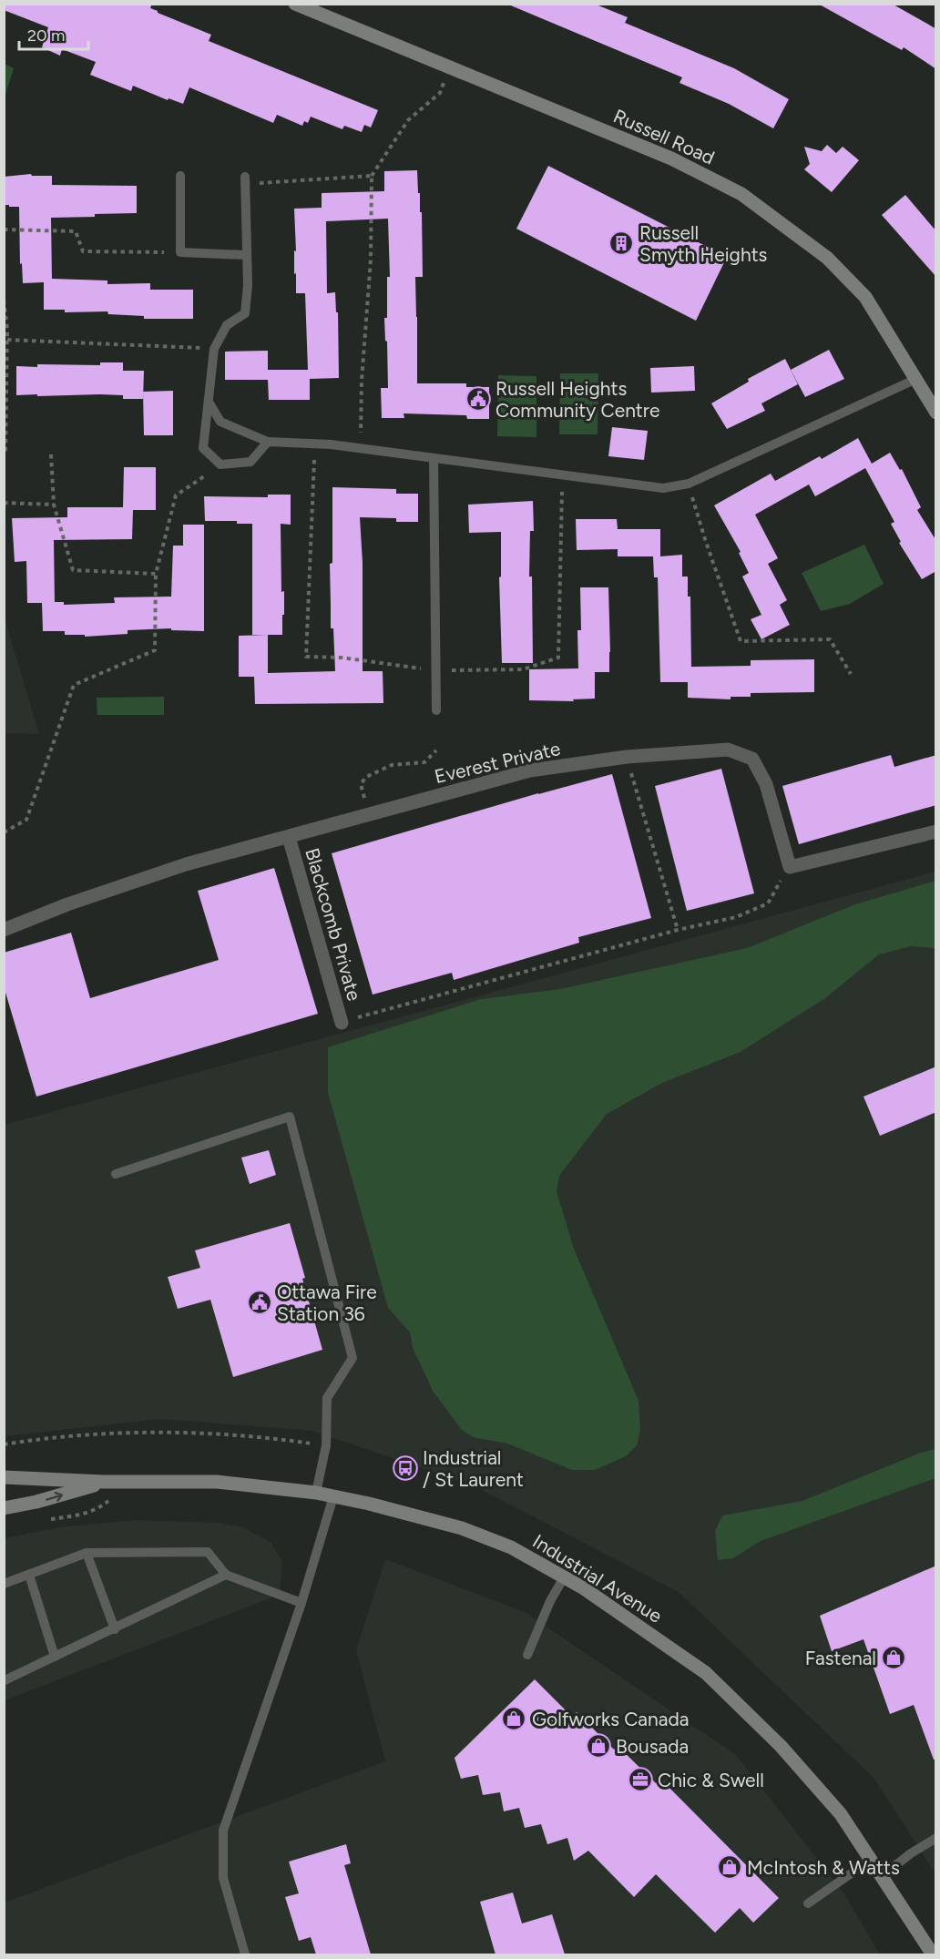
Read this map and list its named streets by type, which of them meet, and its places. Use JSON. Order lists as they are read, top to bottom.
{
  "streets": {
    "main road": ["Russell Road", "Industrial Avenue"],
    "street": ["Everest Private", "Blackcomb Private"]
  },
  "crossings": [
    ["Everest Private", "Blackcomb Private"]
  ],
  "places": {
    "building": ["Russell Smyth Heights"],
    "public building": ["Russell Heights Community Centre", "Ottawa Fire Station 36"],
    "bus stop": ["Industrial / St Laurent"],
    "shop": [
      "Fastenal",
      "Golfworks Canada",
      "Bousada",
      "McIntosh & Watts"
    ],
    "office": ["Chic & Swell"]
  },
  "scale_bar": "20 m"
}
